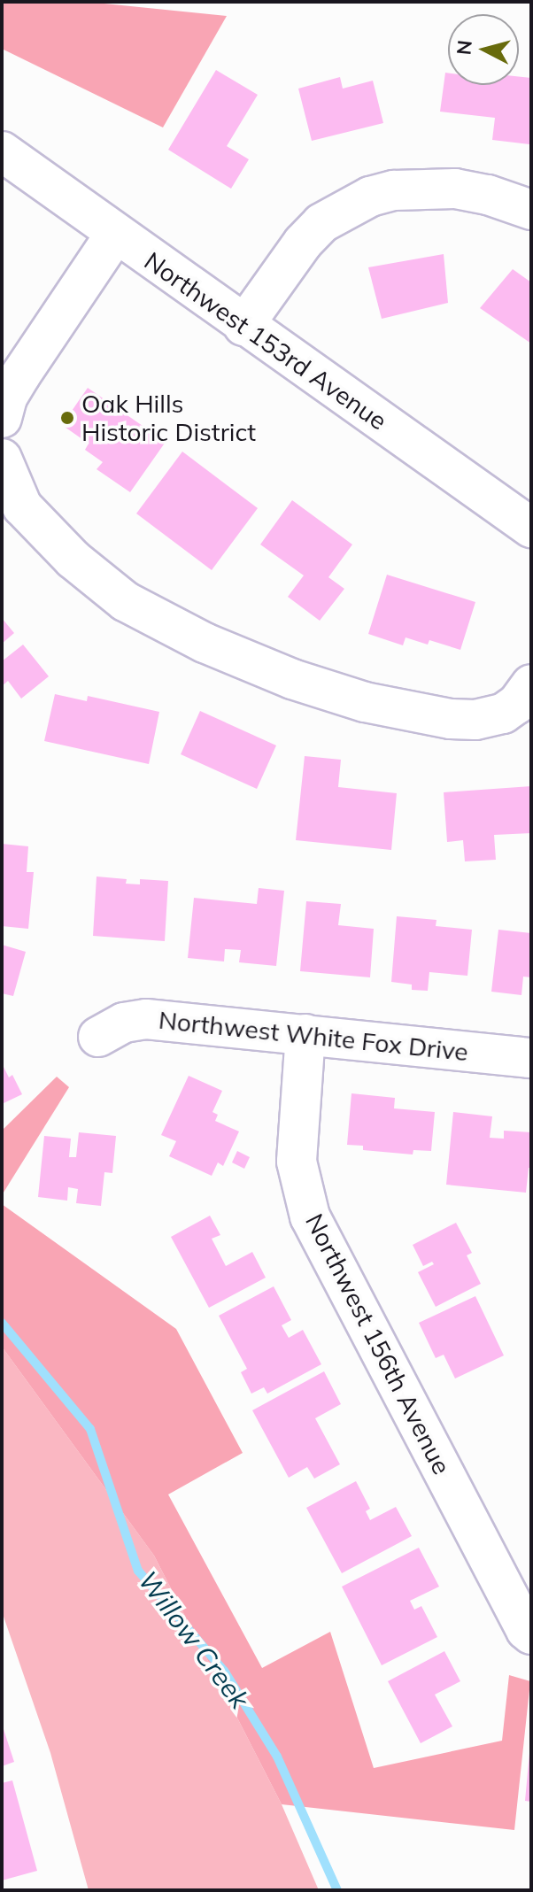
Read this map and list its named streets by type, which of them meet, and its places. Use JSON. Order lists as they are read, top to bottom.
{
  "streets": {
    "street": ["Northwest 153rd Avenue", "Northwest White Fox Drive", "Northwest 156th Avenue"]
  },
  "crossings": [
    ["Northwest White Fox Drive", "Northwest 156th Avenue"]
  ],
  "water": ["Willow Creek"],
  "places": ["Oak Hills Historic District"],
  "north": "left"
}
